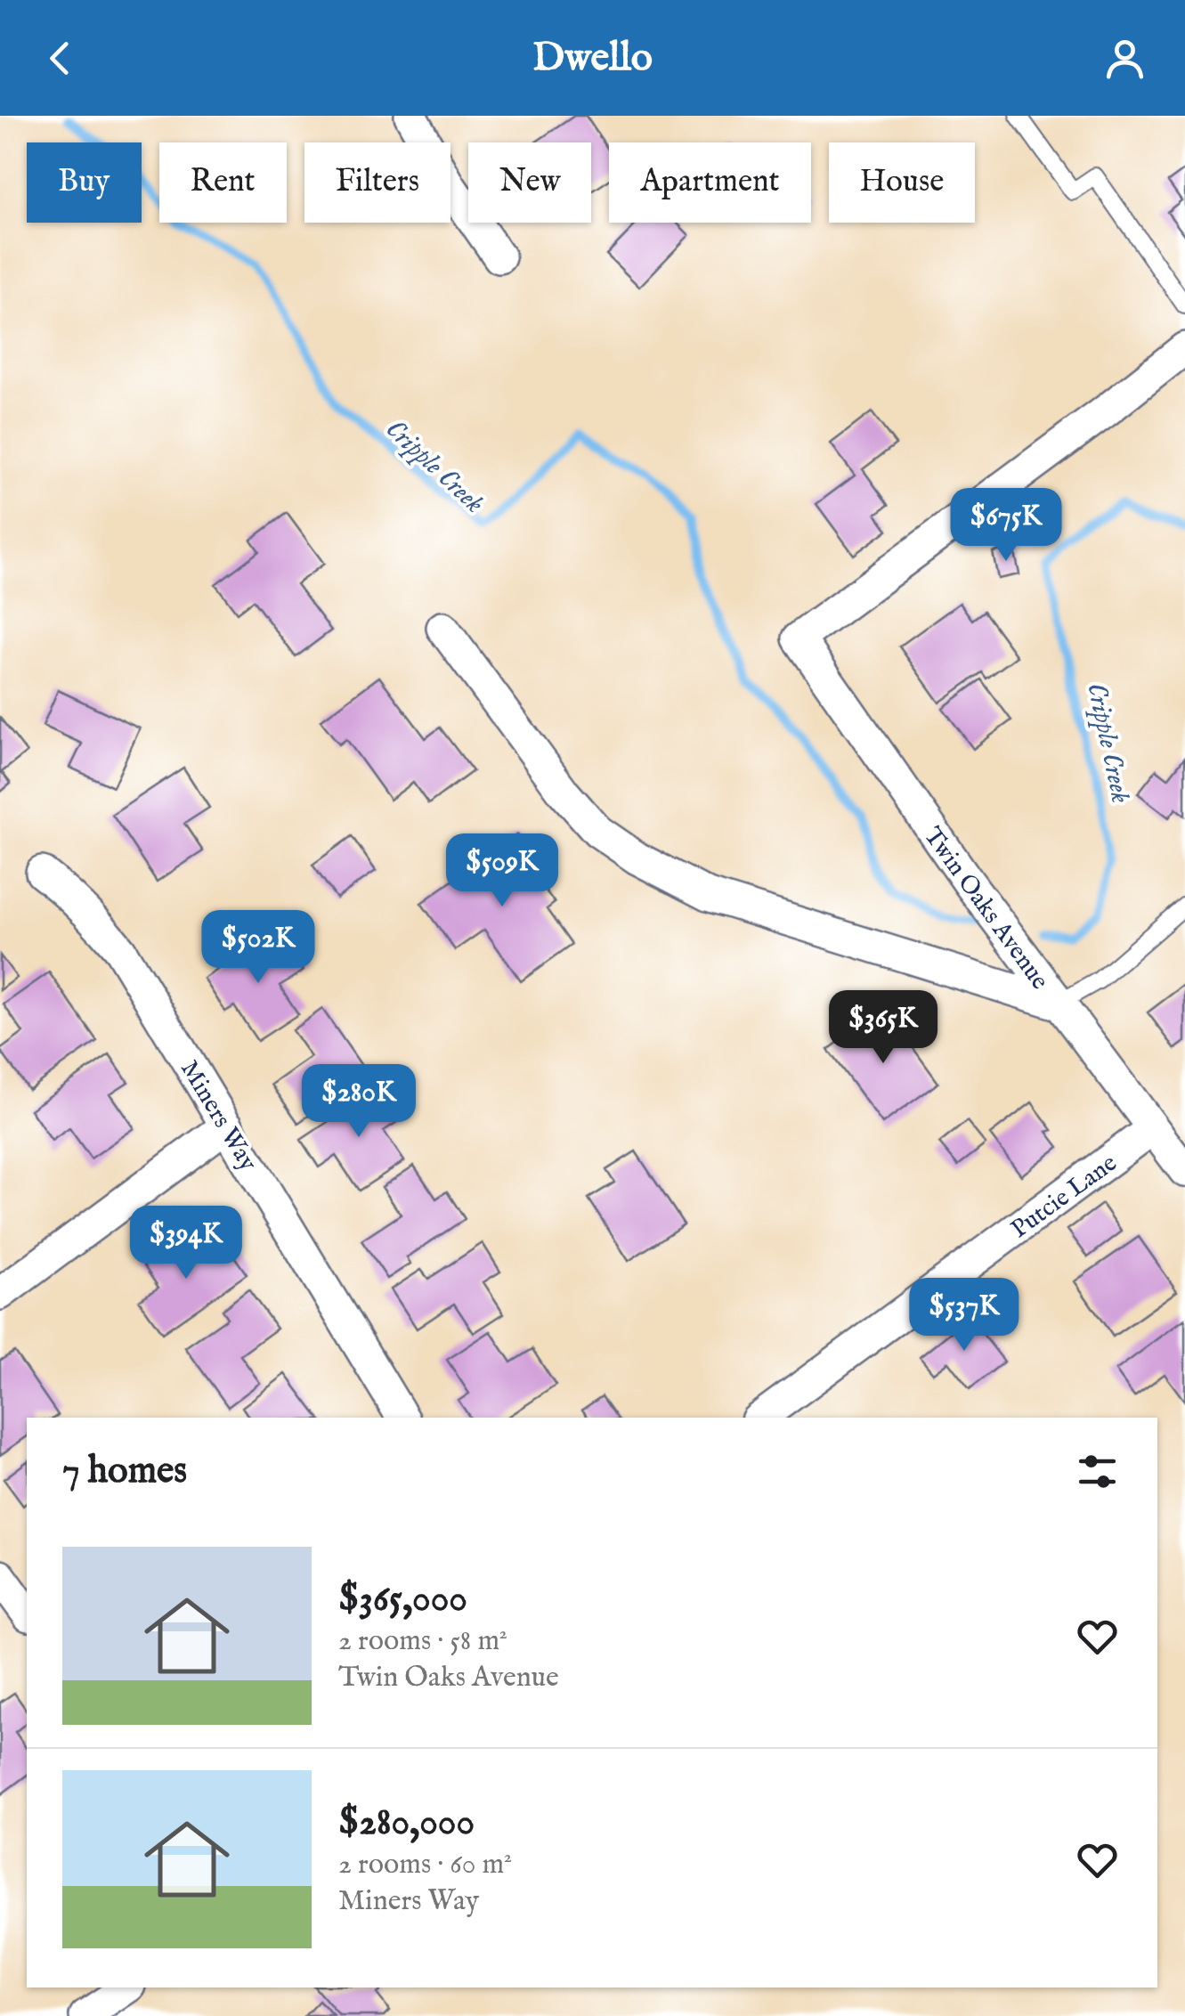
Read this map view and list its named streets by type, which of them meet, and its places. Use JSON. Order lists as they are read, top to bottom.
{
  "streets": {
    "street": ["Twin Oaks Avenue", "Miners Way", "Putcie Lane"]
  },
  "crossings": [
    ["Twin Oaks Avenue", "Putcie Lane"]
  ],
  "water": ["Cripple Creek"],
  "page": {
    "header": "Dwello",
    "chip": [
      "Buy",
      "Rent",
      "Filters",
      "New",
      "Apartment",
      "House"
    ],
    "price": [
      "$675K",
      "$509K",
      "$502K",
      "$365K",
      "$280K",
      "$394K",
      "$537K"
    ],
    "heading": "7 homes",
    "list": [
      {
        "name": "$365,000",
        "note": "2 rooms · 58 m² · Twin Oaks Avenue"
      },
      {
        "name": "$280,000",
        "note": "2 rooms · 60 m² · Miners Way"
      }
    ]
  }
}
